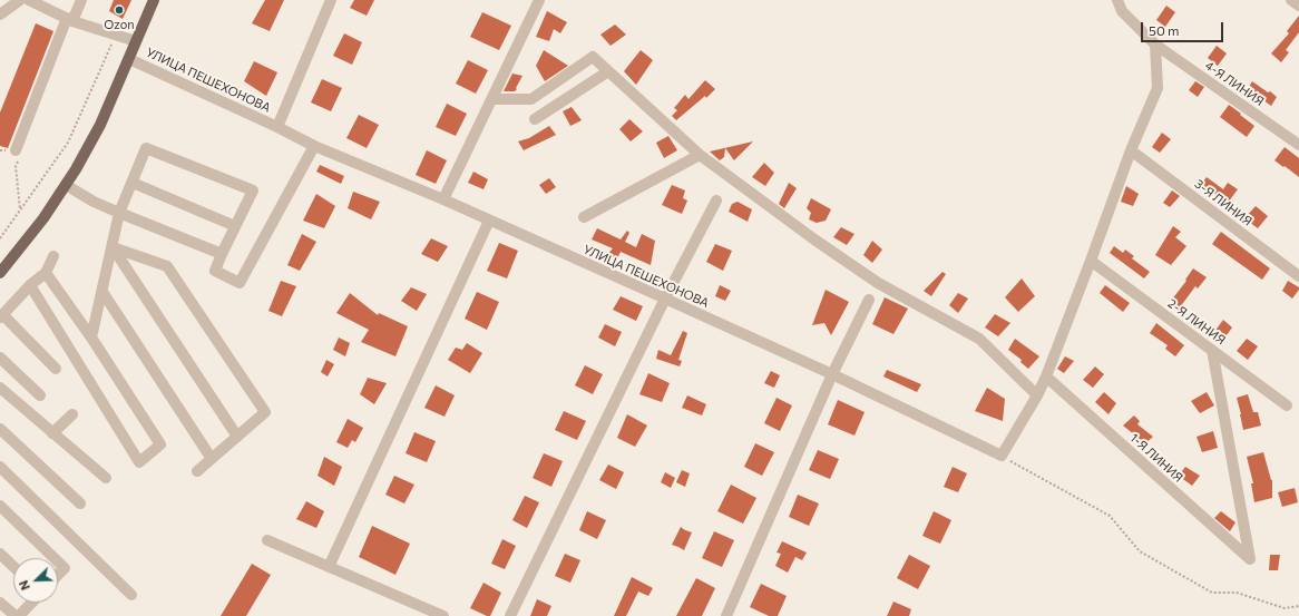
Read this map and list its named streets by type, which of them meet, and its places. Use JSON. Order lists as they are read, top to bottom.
{
  "streets": {
    "street": [
      "УЛИЦА ПЕШЕХОНОВА",
      "4-Я ЛИНИЯ",
      "3-Я ЛИНИЯ",
      "2-Я ЛИНИЯ",
      "1-Я ЛИНИЯ"
    ]
  },
  "crossings": [
    ["2-Я ЛИНИЯ", "1-Я ЛИНИЯ"]
  ],
  "places": ["Ozon"],
  "scale_bar": "50 m",
  "north": "bottom left"
}
